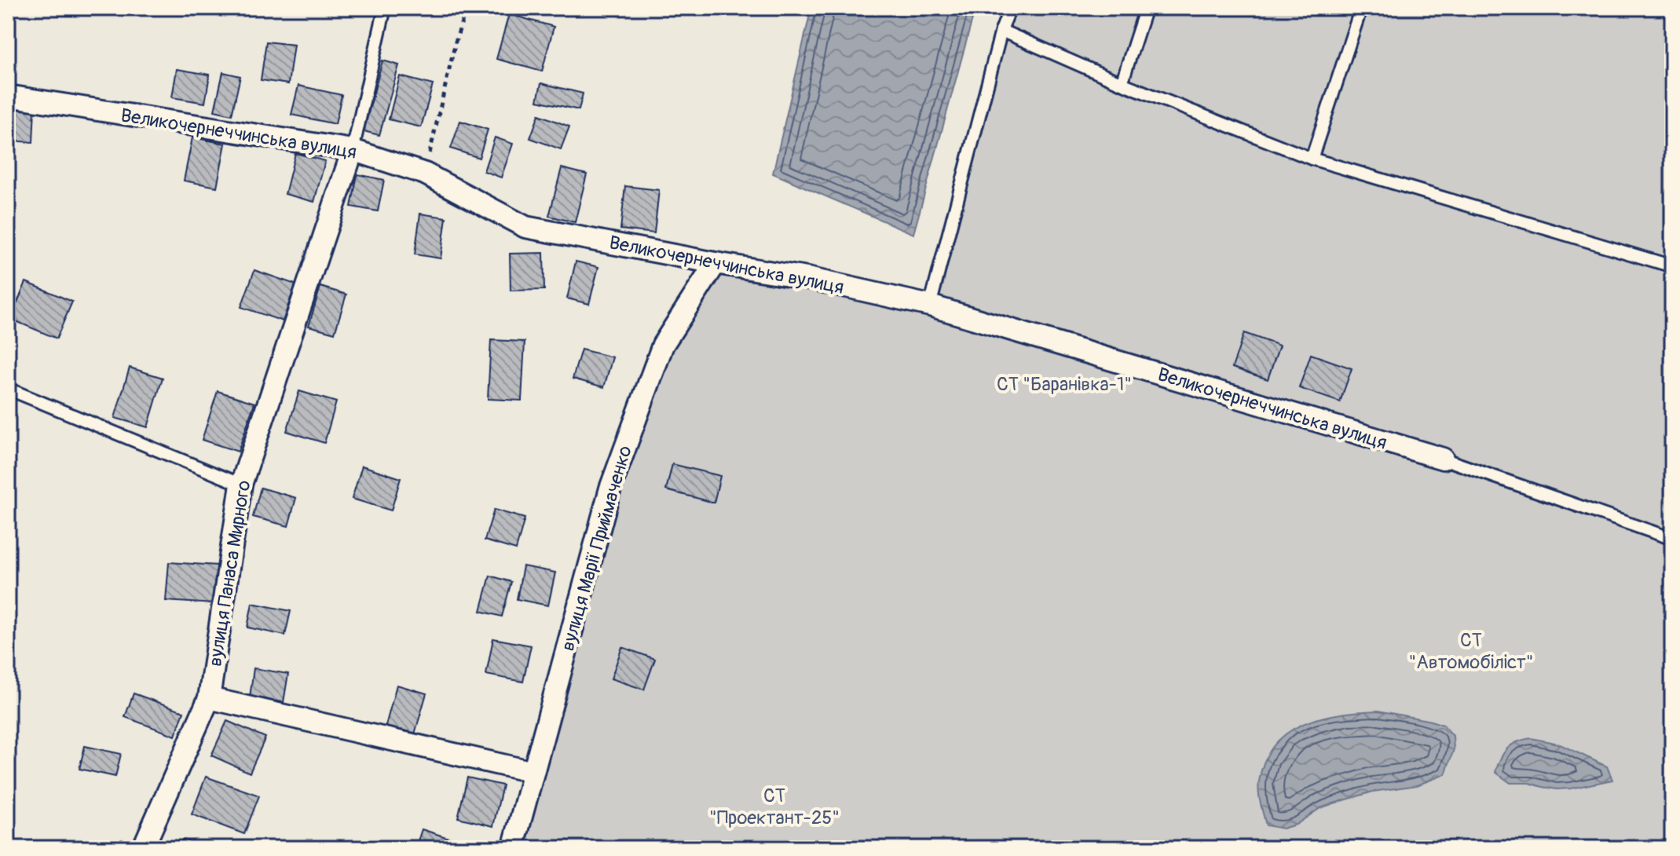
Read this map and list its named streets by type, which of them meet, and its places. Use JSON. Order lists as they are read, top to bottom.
{
  "streets": {
    "street": ["Великочернеччинська вулиця", "вулиця Марії Приймаченко", "вулиця Панаса Мирного"]
  },
  "crossings": [
    ["Великочернеччинська вулиця", "вулиця Марії Приймаченко"],
    ["Великочернеччинська вулиця", "вулиця Панаса Мирного"]
  ],
  "parks": ["СТ \"Баранівка-1\"", "СТ \"Автомобіліст\"", "СТ \"Проектант-25\""]
}
